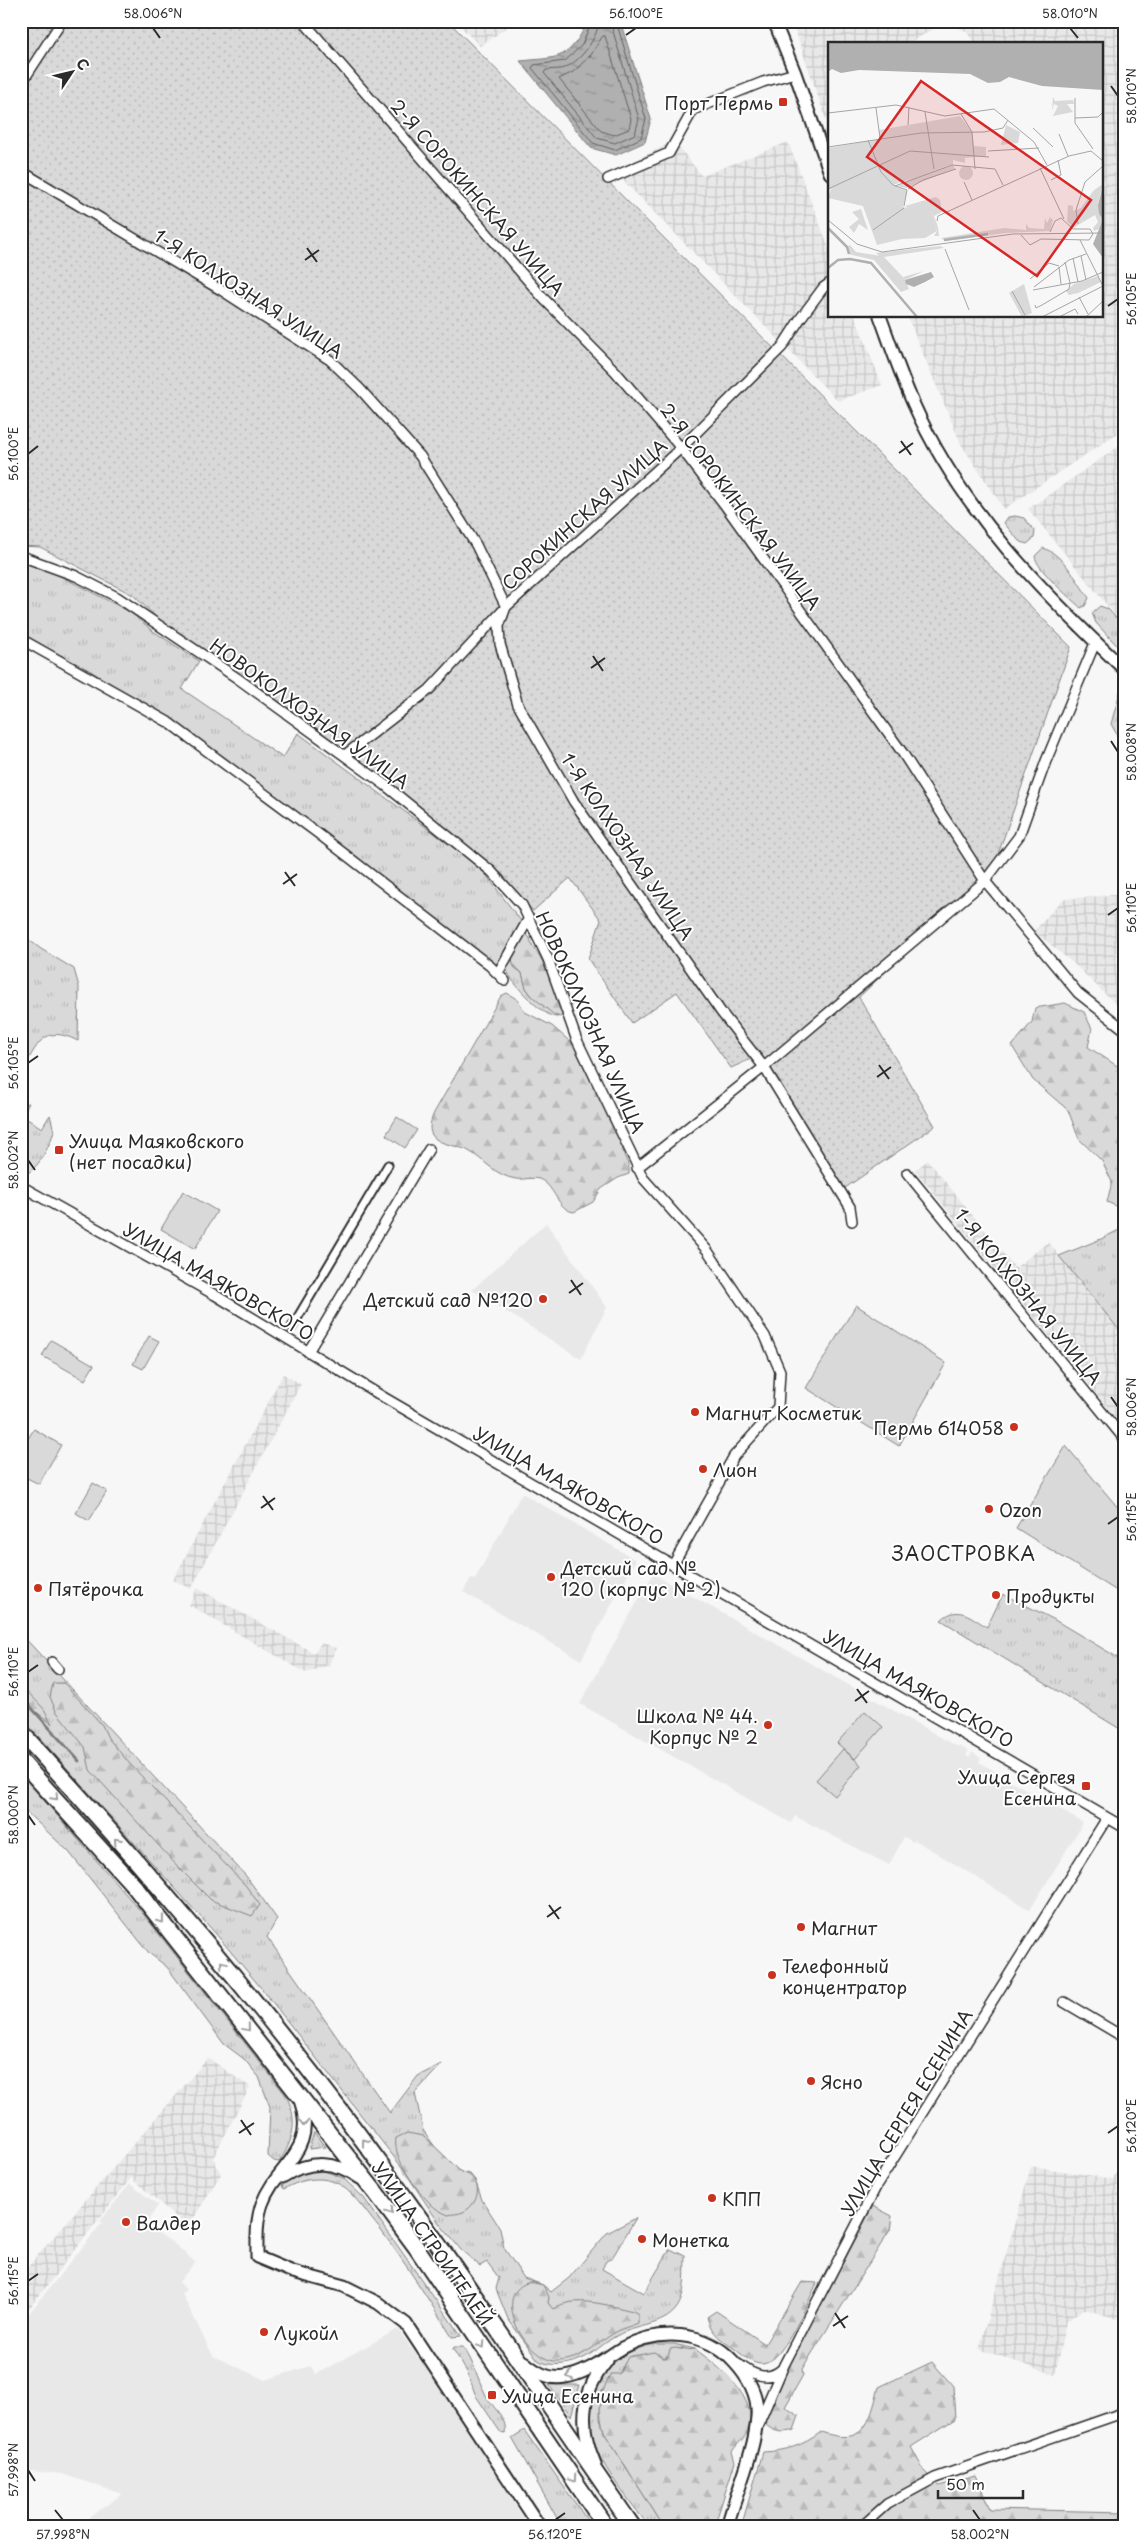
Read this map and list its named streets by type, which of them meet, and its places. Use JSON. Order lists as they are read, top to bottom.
{
  "streets": {
    "main road": ["УЛИЦА СТРОИТЕЛЕЙ"],
    "street": [
      "2-Я СОРОКИНСКАЯ УЛИЦА",
      "1-Я КОЛХОЗНАЯ УЛИЦА",
      "СОРОКИНСКАЯ УЛИЦА",
      "НОВОКОЛХОЗНАЯ УЛИЦА",
      "УЛИЦА МАЯКОВСКОГО",
      "УЛИЦА СЕРГЕЯ ЕСЕНИНА"
    ]
  },
  "crossings": [
    ["2-Я СОРОКИНСКАЯ УЛИЦА", "СОРОКИНСКАЯ УЛИЦА"],
    ["1-Я КОЛХОЗНАЯ УЛИЦА", "СОРОКИНСКАЯ УЛИЦА"],
    ["СОРОКИНСКАЯ УЛИЦА", "НОВОКОЛХОЗНАЯ УЛИЦА"],
    ["НОВОКОЛХОЗНАЯ УЛИЦА", "УЛИЦА МАЯКОВСКОГО"],
    ["УЛИЦА МАЯКОВСКОГО", "УЛИЦА СЕРГЕЯ ЕСЕНИНА"]
  ],
  "districts": ["ЗАОСТРОВКА"],
  "places": {
    "transit": [
      "Порт Пермь",
      "Улица Маяковского (нет посадки)",
      "Улица Сергея Есенина",
      "Улица Есенина"
    ],
    "other": [
      "Детский сад №120",
      "Магнит Косметик",
      "Пермь 614058",
      "Лион",
      "Ozon",
      "Детский сад № 120 (корпус № 2)",
      "Пятёрочка",
      "Продукты",
      "Школа № 44. Корпус № 2",
      "Магнит",
      "Телефонный концентратор",
      "Ясно",
      "КПП",
      "Валдер",
      "Монетка",
      "Лукойл"
    ]
  },
  "scale_bar": "50 m",
  "north": "top right",
  "coordinates": [
    "58.006°N",
    "56.100°E",
    "58.010°N",
    "56.105°E",
    "58.008°N",
    "56.110°E",
    "58.002°N",
    "56.115°E",
    "58.000°N",
    "56.120°E",
    "57.998°N"
  ]
}
